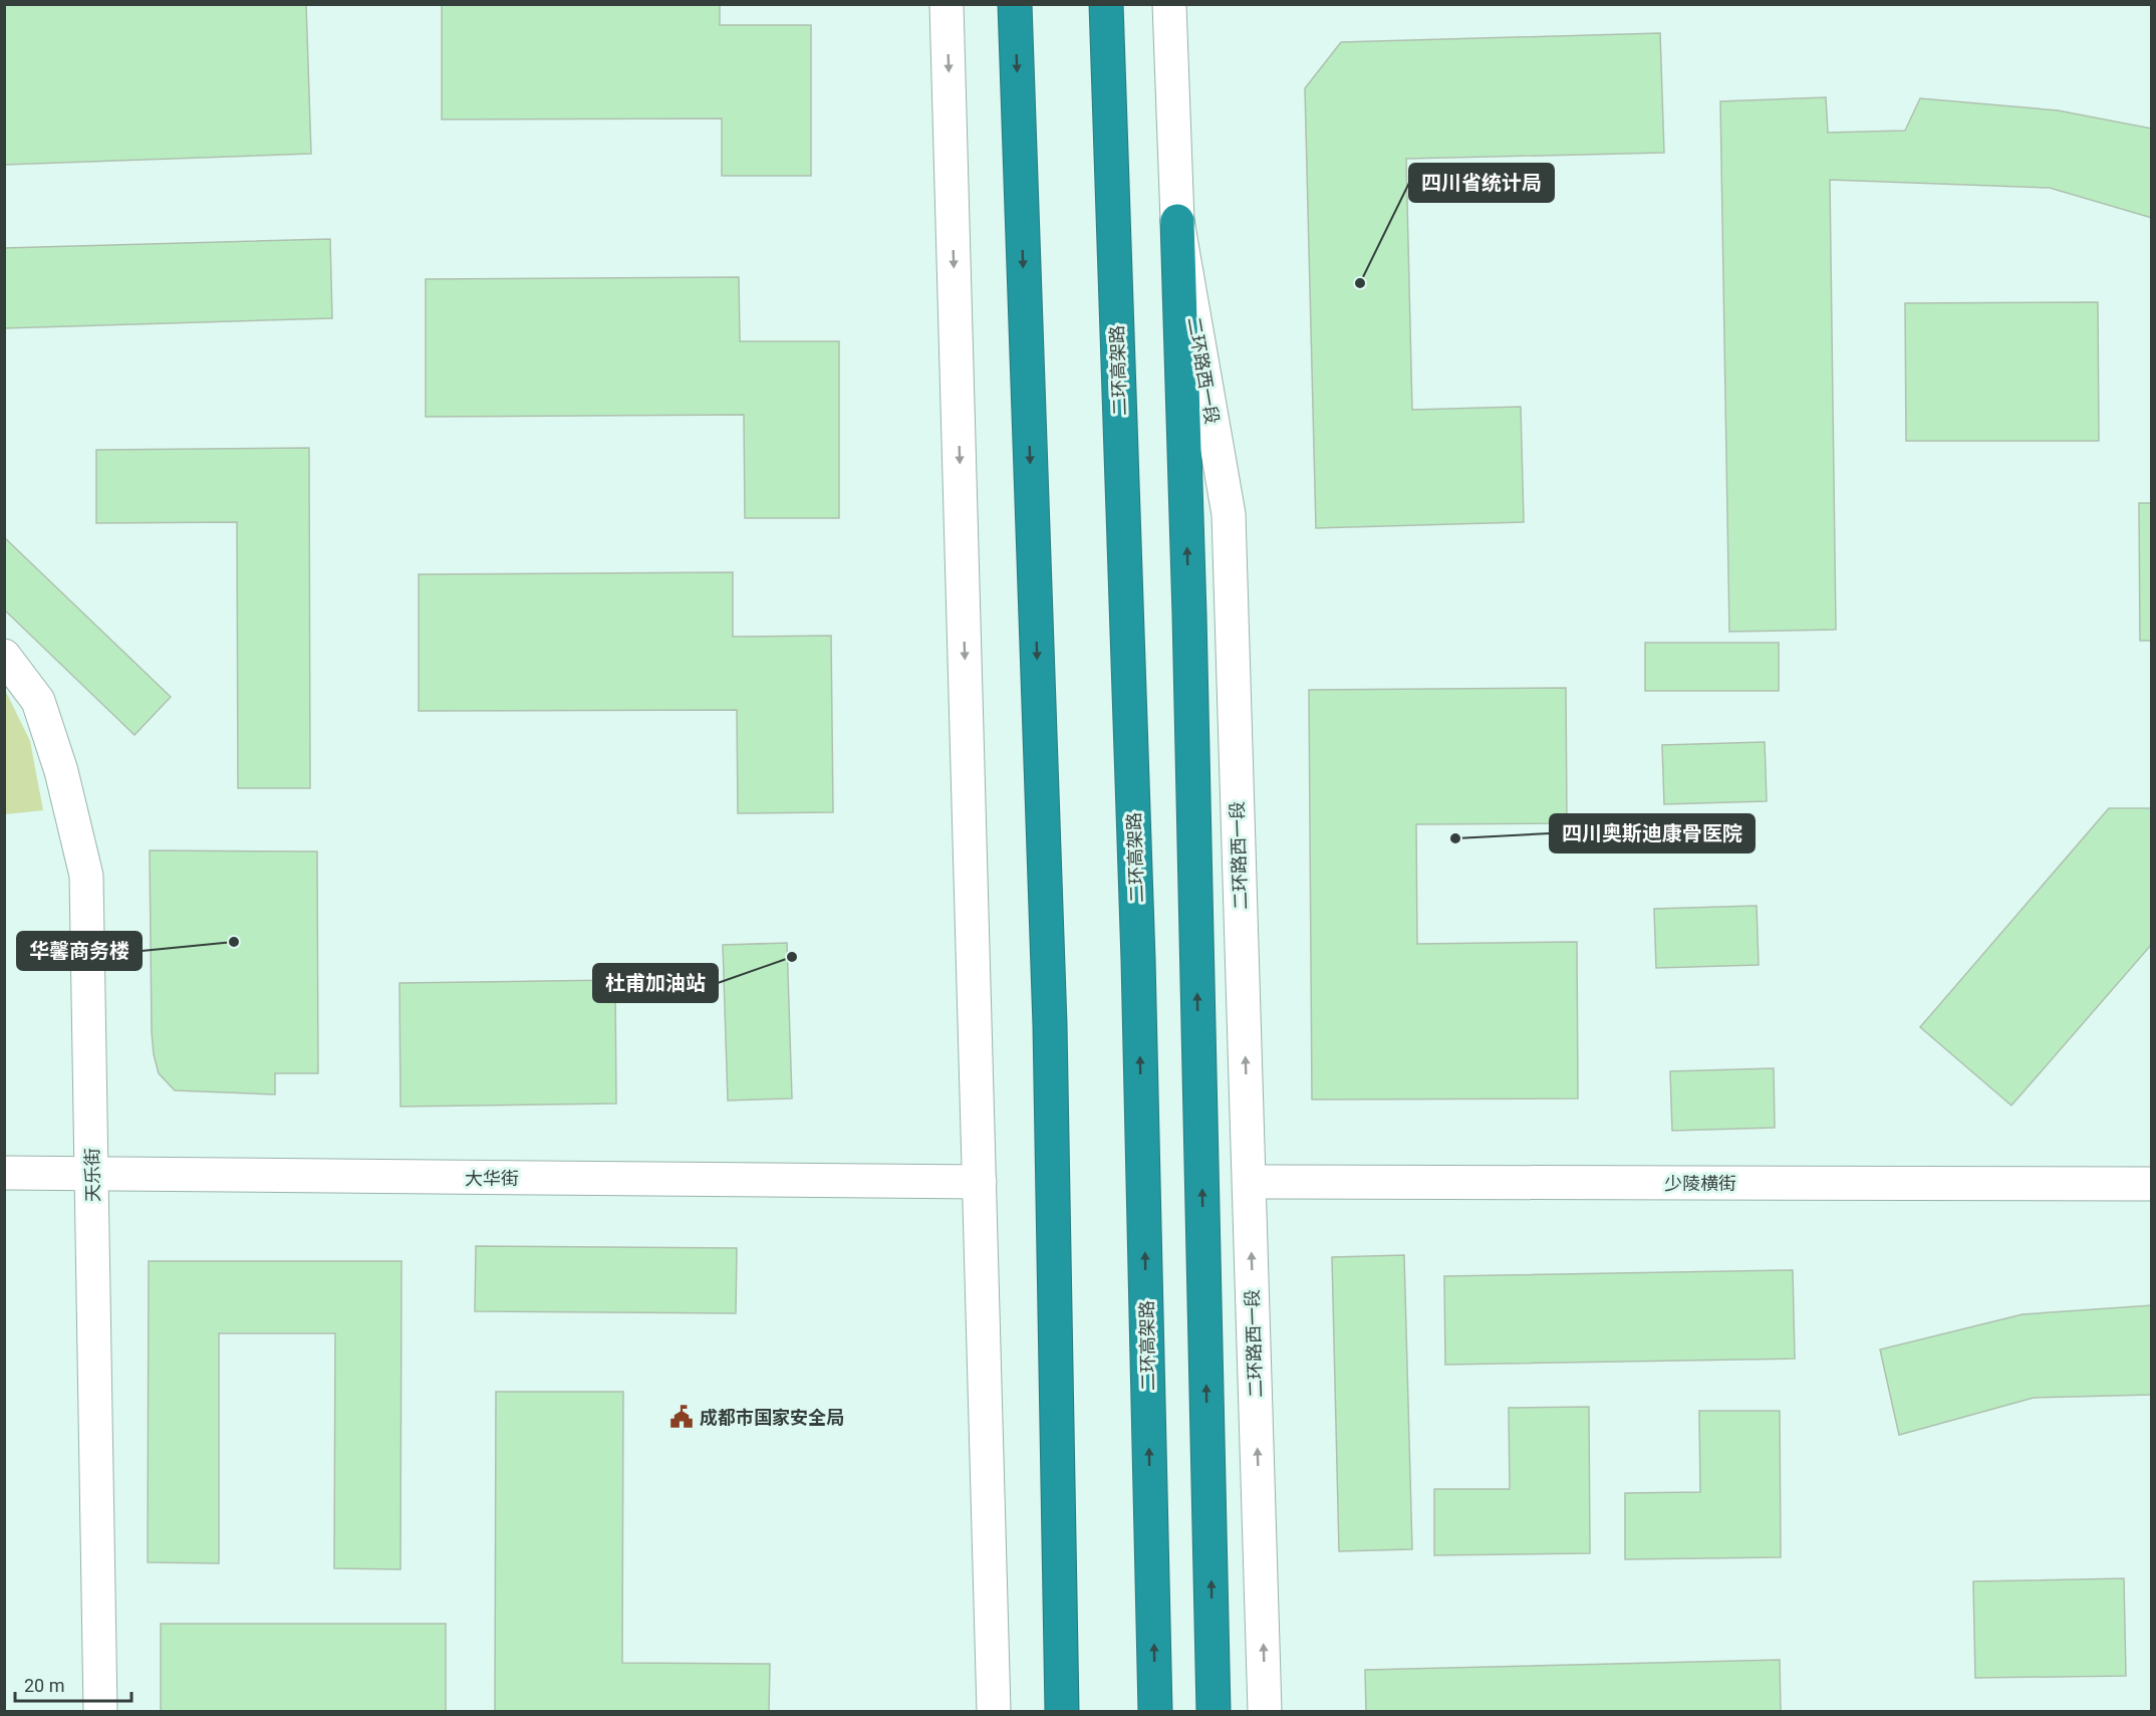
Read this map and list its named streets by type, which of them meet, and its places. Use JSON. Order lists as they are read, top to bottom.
{
  "streets": {
    "highway": ["二环高架路"],
    "main road": [
      "二环路西一段",
      "天乐街",
      "大华街",
      "少陵横街"
    ]
  },
  "crossings": [
    ["二环路西一段", "少陵横街"],
    ["天乐街", "大华街"]
  ],
  "places": {
    "other": [
      "四川省统计局",
      "四川奥斯迪康骨医院",
      "华馨商务楼",
      "杜甫加油站"
    ],
    "public building": ["成都市国家安全局"]
  },
  "scale_bar": "20 m"
}
